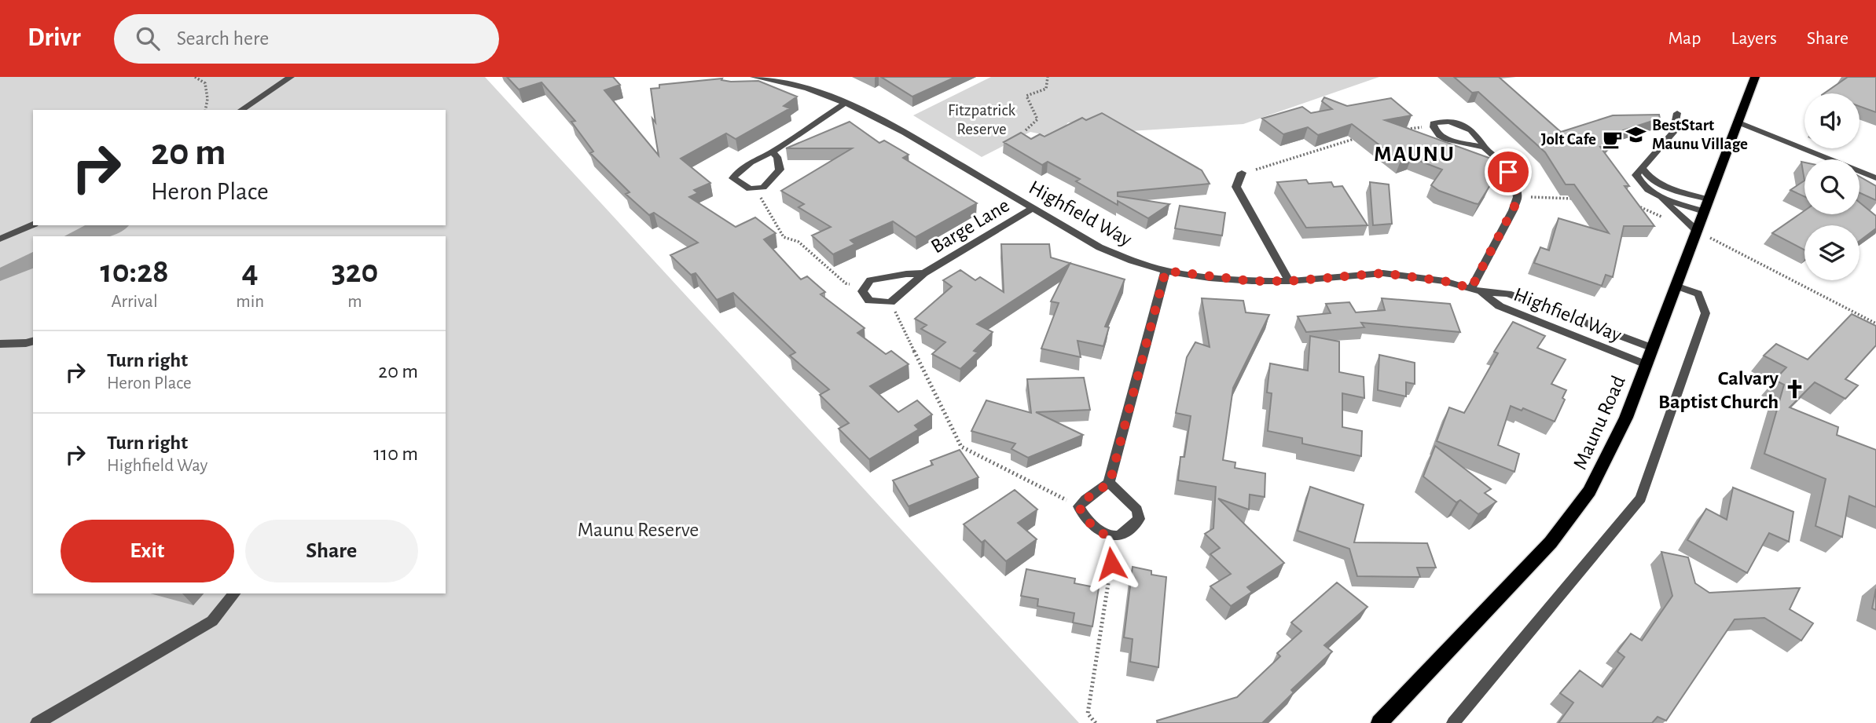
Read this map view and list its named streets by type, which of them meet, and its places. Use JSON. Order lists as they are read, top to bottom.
{
  "streets": {
    "main road": ["Maunu Road"],
    "street": ["Highfield Way", "Barge Lane"]
  },
  "crossings": [
    ["Highfield Way", "Barge Lane"],
    ["Highfield Way", "Maunu Road"]
  ],
  "districts": ["MAUNU"],
  "parks": ["Fitzpatrick Reserve", "Maunu Reserve"],
  "places": {
    "school or university": ["BestStart Maunu Village"],
    "cafe": ["Jolt Cafe"],
    "church": ["Calvary Baptist Church"]
  },
  "page": {
    "header": "Drivr",
    "search": "Search here",
    "nav": ["Map", "Layers", "Share"],
    "turn": ["20 m", "Heron Place"],
    "eta": [
      "10:28",
      "Arrival",
      "4",
      "min",
      "320",
      "m"
    ],
    "list": [
      {
        "name": "Turn right",
        "note": "Heron Place",
        "value": "20 m"
      },
      {
        "name": "Turn right",
        "note": "Highfield Way",
        "value": "110 m"
      }
    ],
    "buttons": ["Exit", "Share"]
  }
}
